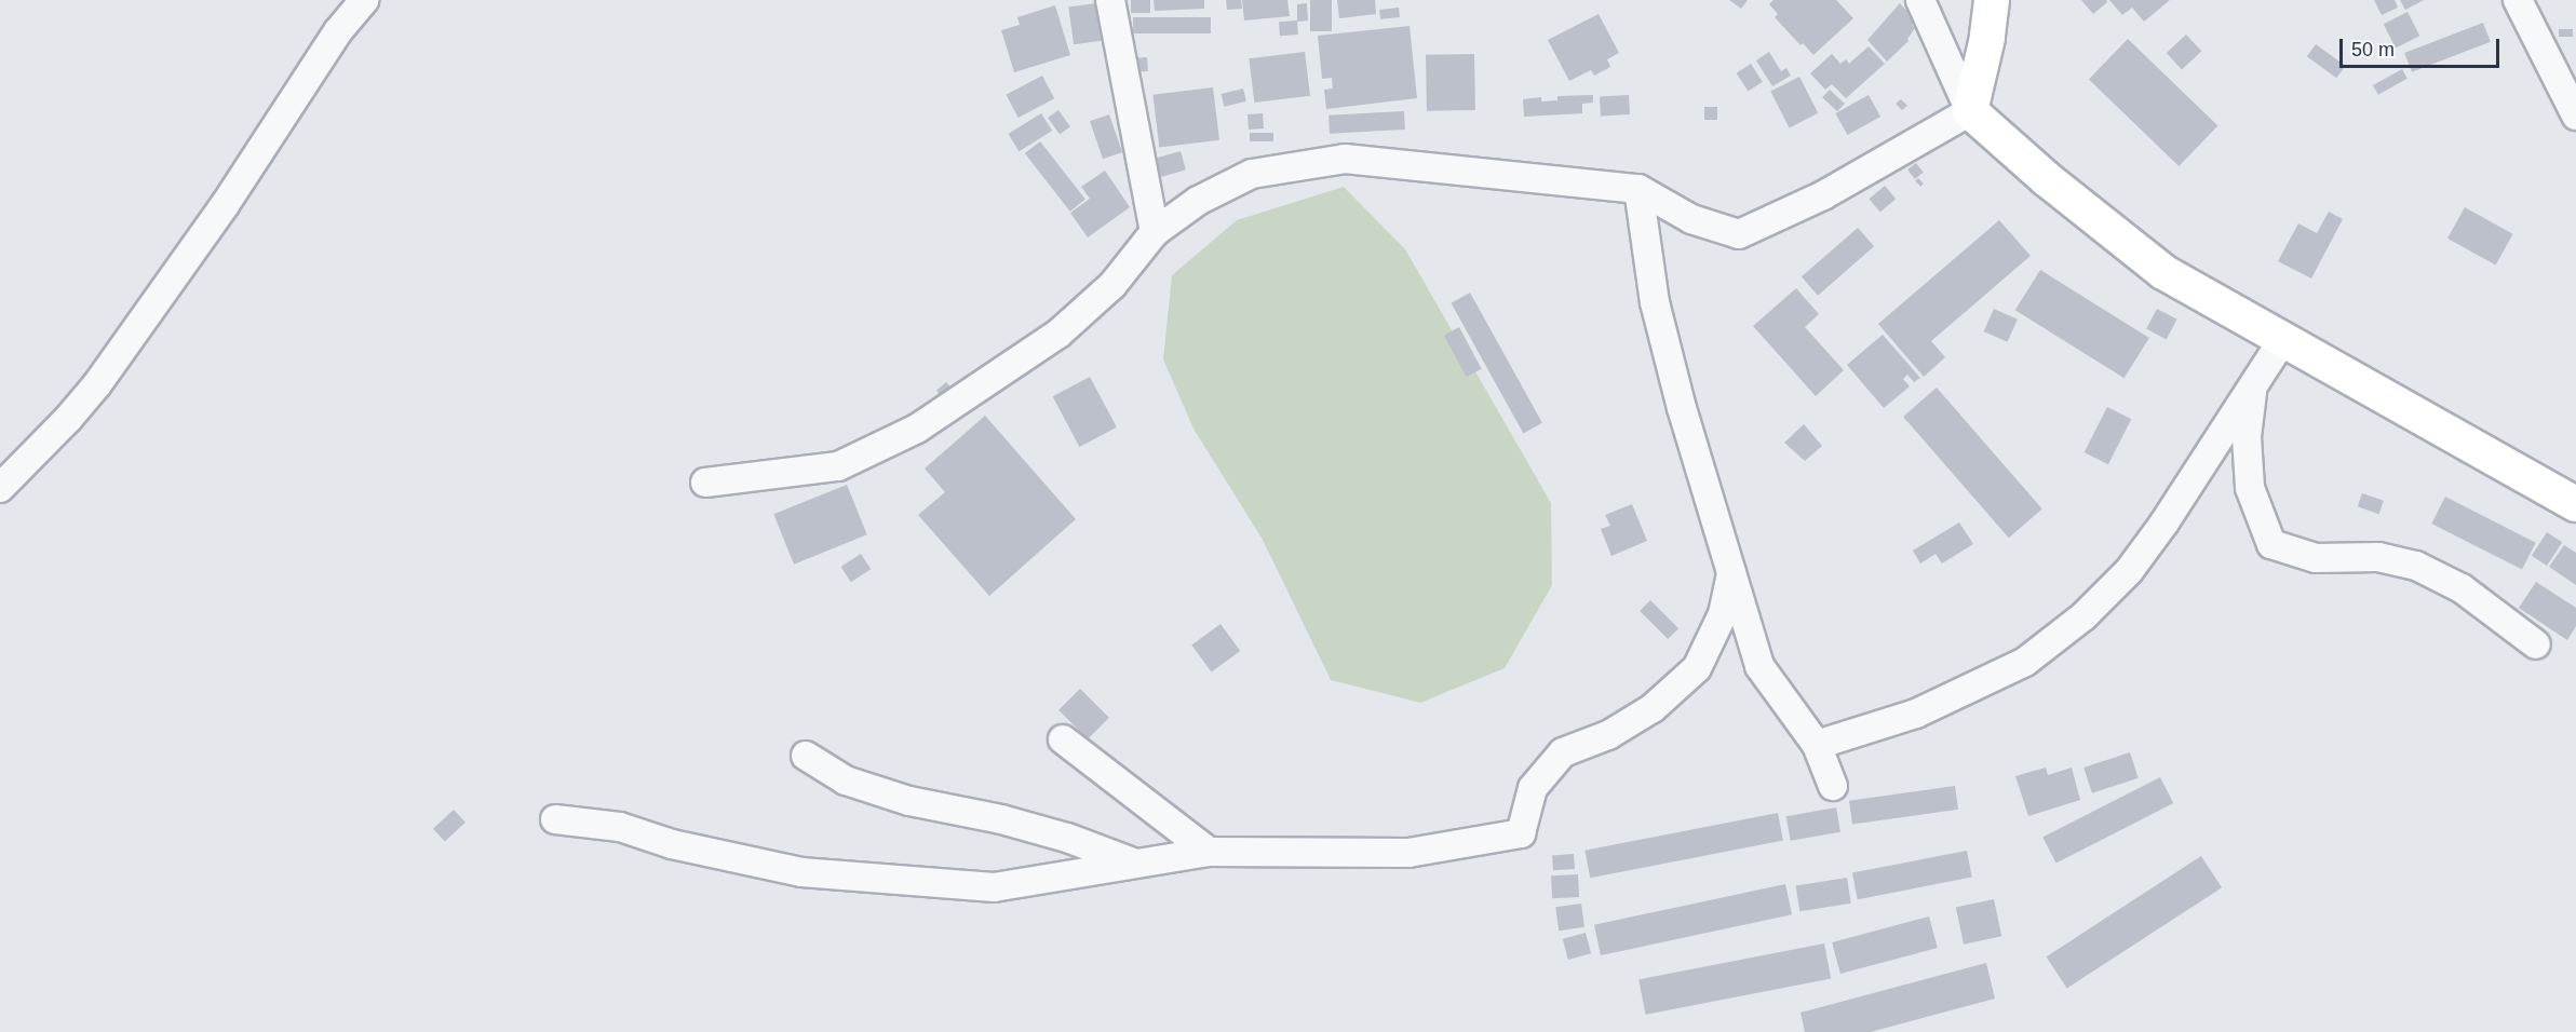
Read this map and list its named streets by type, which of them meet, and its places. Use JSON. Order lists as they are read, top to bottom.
{
  "scale_bar": "50 m"
}
